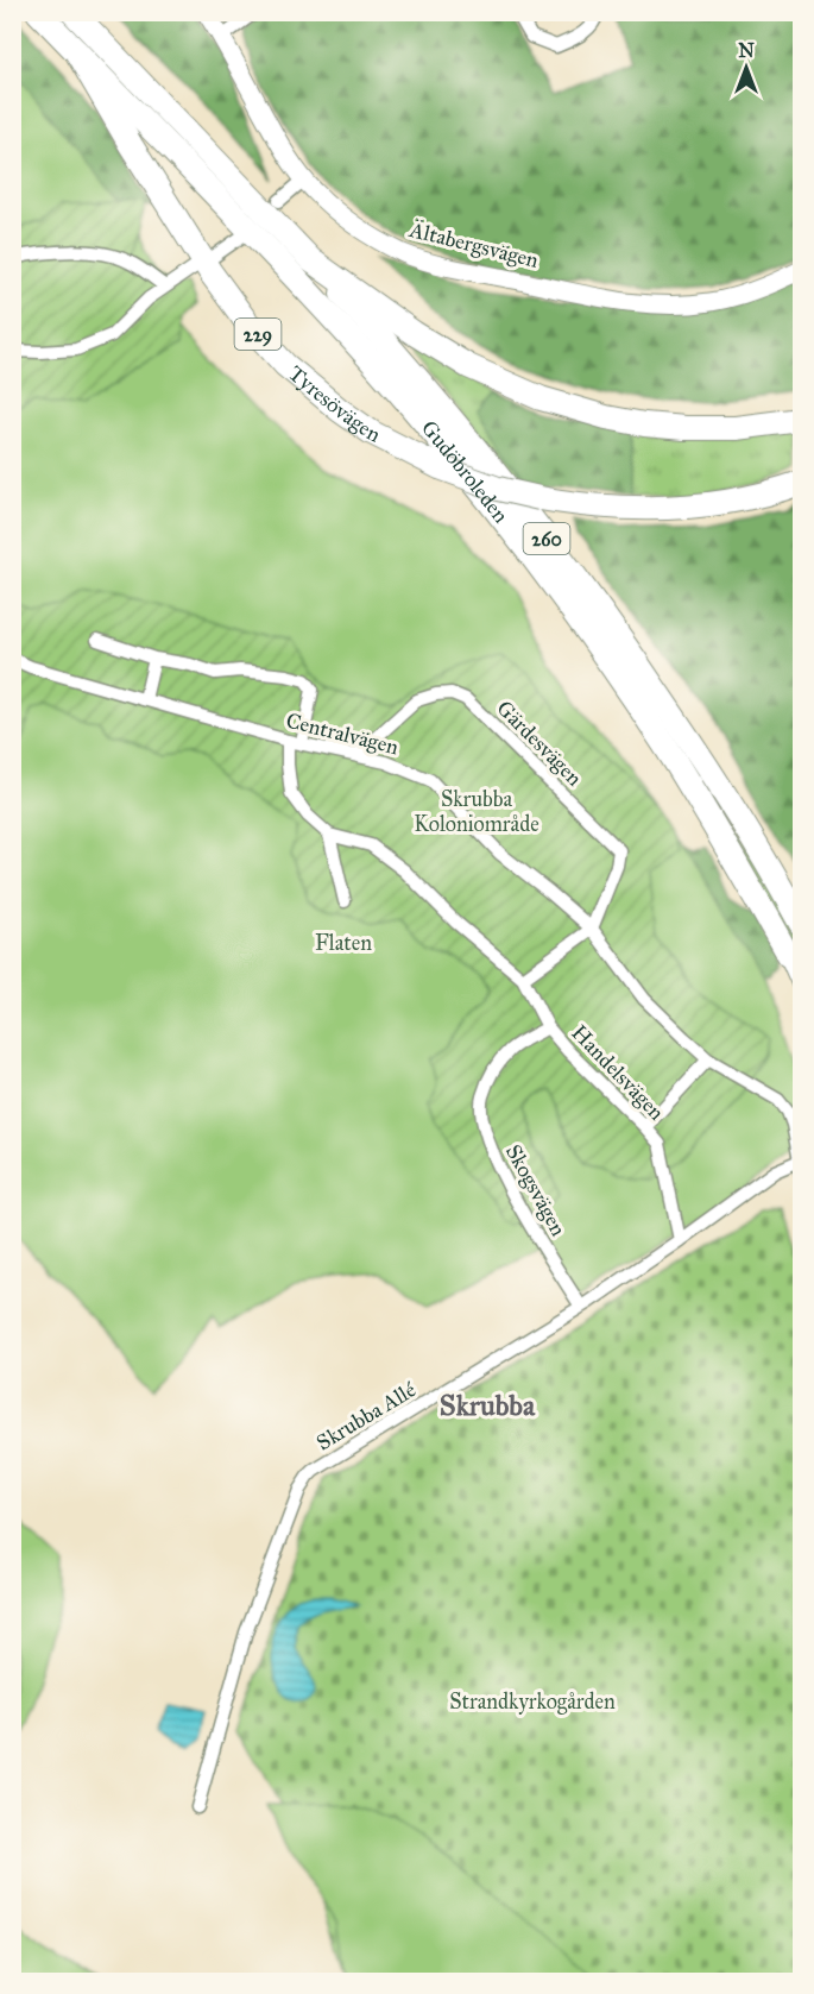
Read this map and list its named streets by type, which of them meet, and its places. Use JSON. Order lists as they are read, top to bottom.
{
  "streets": {
    "highway": [
      "229",
      "Tyresövägen",
      "Gudöbroleden",
      "260"
    ],
    "street": [
      "Ältabergsvägen",
      "Centralvägen",
      "Gärdesvägen",
      "Handelsvägen",
      "Skogsvägen",
      "Skrubba Allé"
    ]
  },
  "crossings": [
    ["Tyresövägen", "Gudöbroleden"],
    ["Centralvägen", "Gärdesvägen"],
    ["Centralvägen", "Skrubba Allé"],
    ["Handelsvägen", "Skogsvägen"],
    ["Handelsvägen", "Skrubba Allé"],
    ["Skogsvägen", "Skrubba Allé"]
  ],
  "districts": ["Skrubba"],
  "parks": ["Skrubba Koloniområde", "Flaten", "Strandkyrkogården"],
  "north": "top"
}
